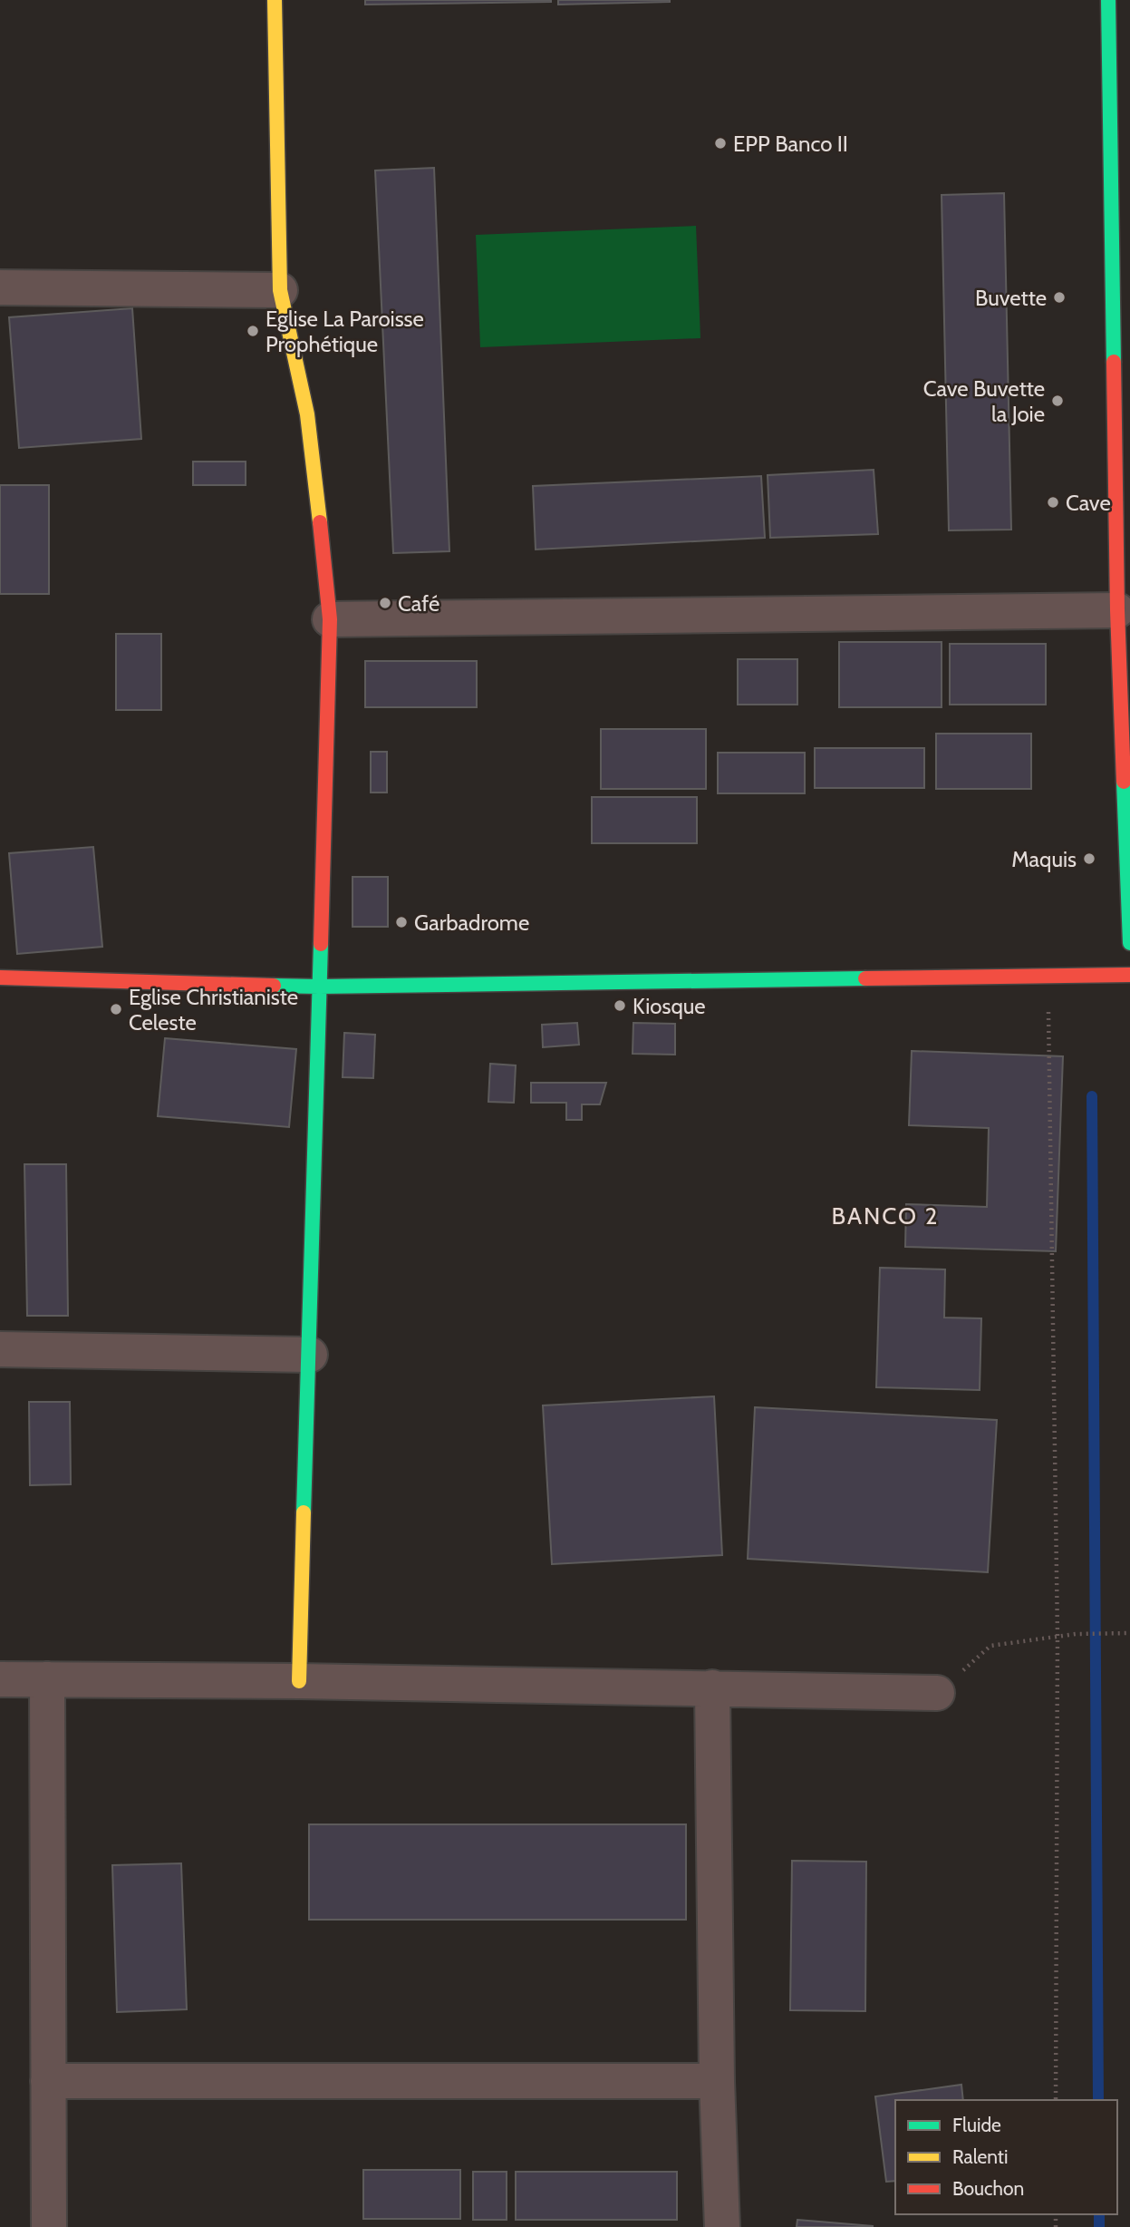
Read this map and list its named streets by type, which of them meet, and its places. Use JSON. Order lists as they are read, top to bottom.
{
  "districts": ["BANCO 2"],
  "places": [
    "EPP Banco II",
    "Buvette",
    "Eglise La Paroisse Prophétique",
    "Cave Buvette la Joie",
    "Cave",
    "Café",
    "Maquis",
    "Garbadrome",
    "Kiosque",
    "Eglise Christianiste Celeste"
  ],
  "legend": ["Fluide", "Ralenti", "Bouchon"]
}
